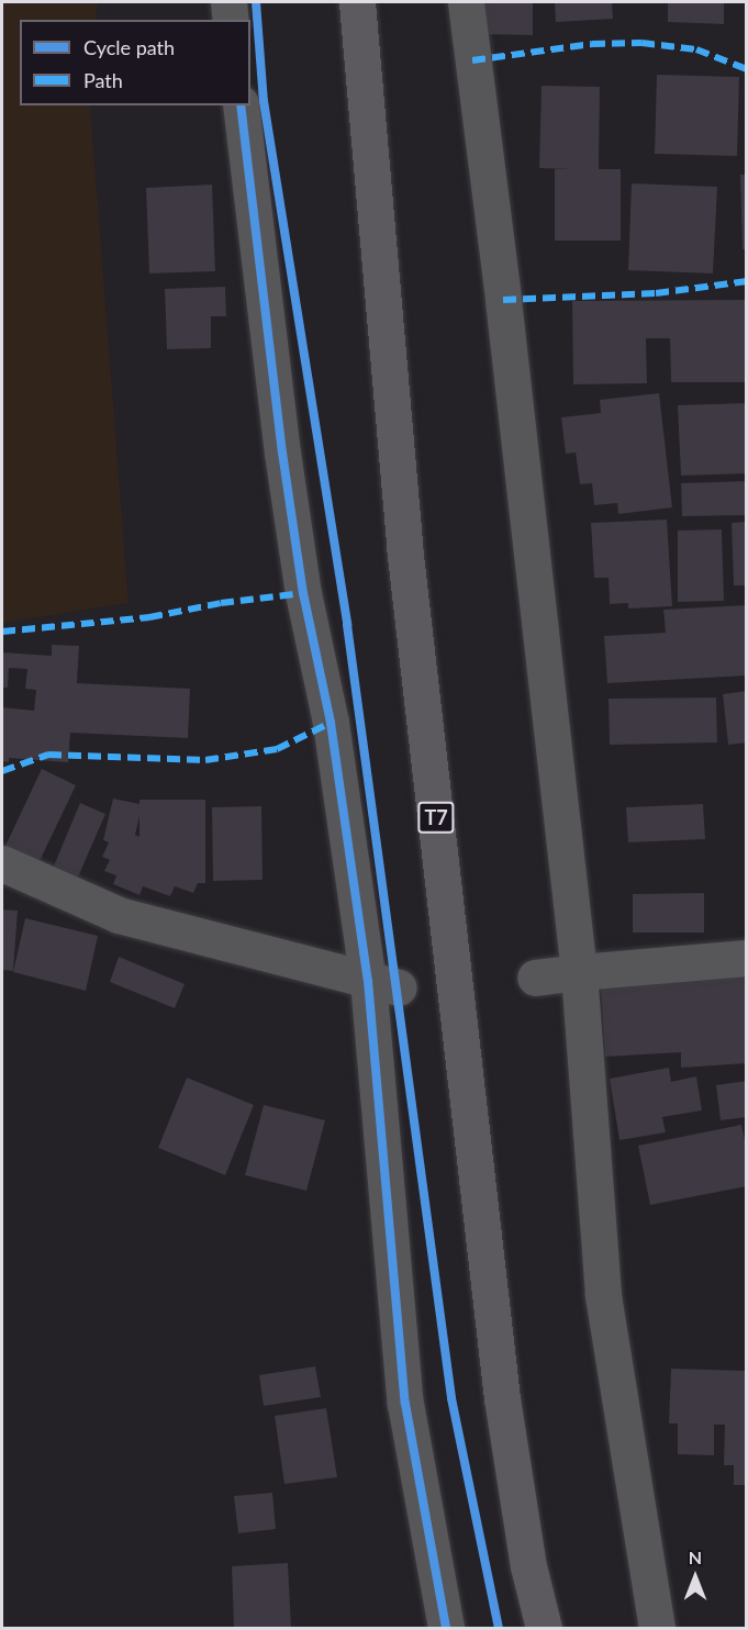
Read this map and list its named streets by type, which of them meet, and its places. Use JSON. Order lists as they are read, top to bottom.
{
  "streets": {
    "highway": ["T7"]
  },
  "legend": ["Cycle path", "Path"],
  "north": "top"
}
